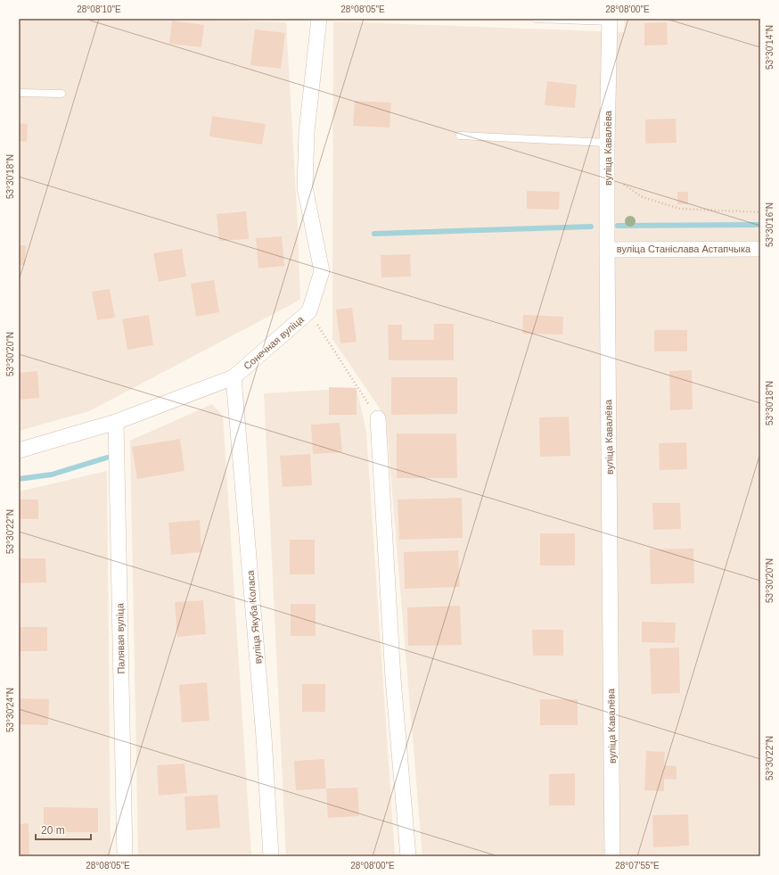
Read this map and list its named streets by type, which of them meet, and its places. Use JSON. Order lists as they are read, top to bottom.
{
  "streets": {
    "street": [
      "вуліца Кавалёва",
      "вуліца Станіслава Астапчыка",
      "Сонечная вуліца",
      "вуліца Якуба Коласа",
      "Палявая вуліца"
    ]
  },
  "crossings": [
    ["вуліца Кавалёва", "вуліца Станіслава Астапчыка"],
    ["Сонечная вуліца", "вуліца Якуба Коласа"],
    ["Сонечная вуліца", "Палявая вуліца"]
  ],
  "scale_bar": "20 m",
  "coordinates": [
    "28°08'10\"E",
    "28°08'05\"E",
    "28°08'00\"E",
    "53°30'14\"N",
    "53°30'18\"N",
    "53°30'16\"N",
    "53°30'20\"N",
    "53°30'22\"N",
    "53°30'24\"N",
    "28°07'55\"E"
  ]
}
